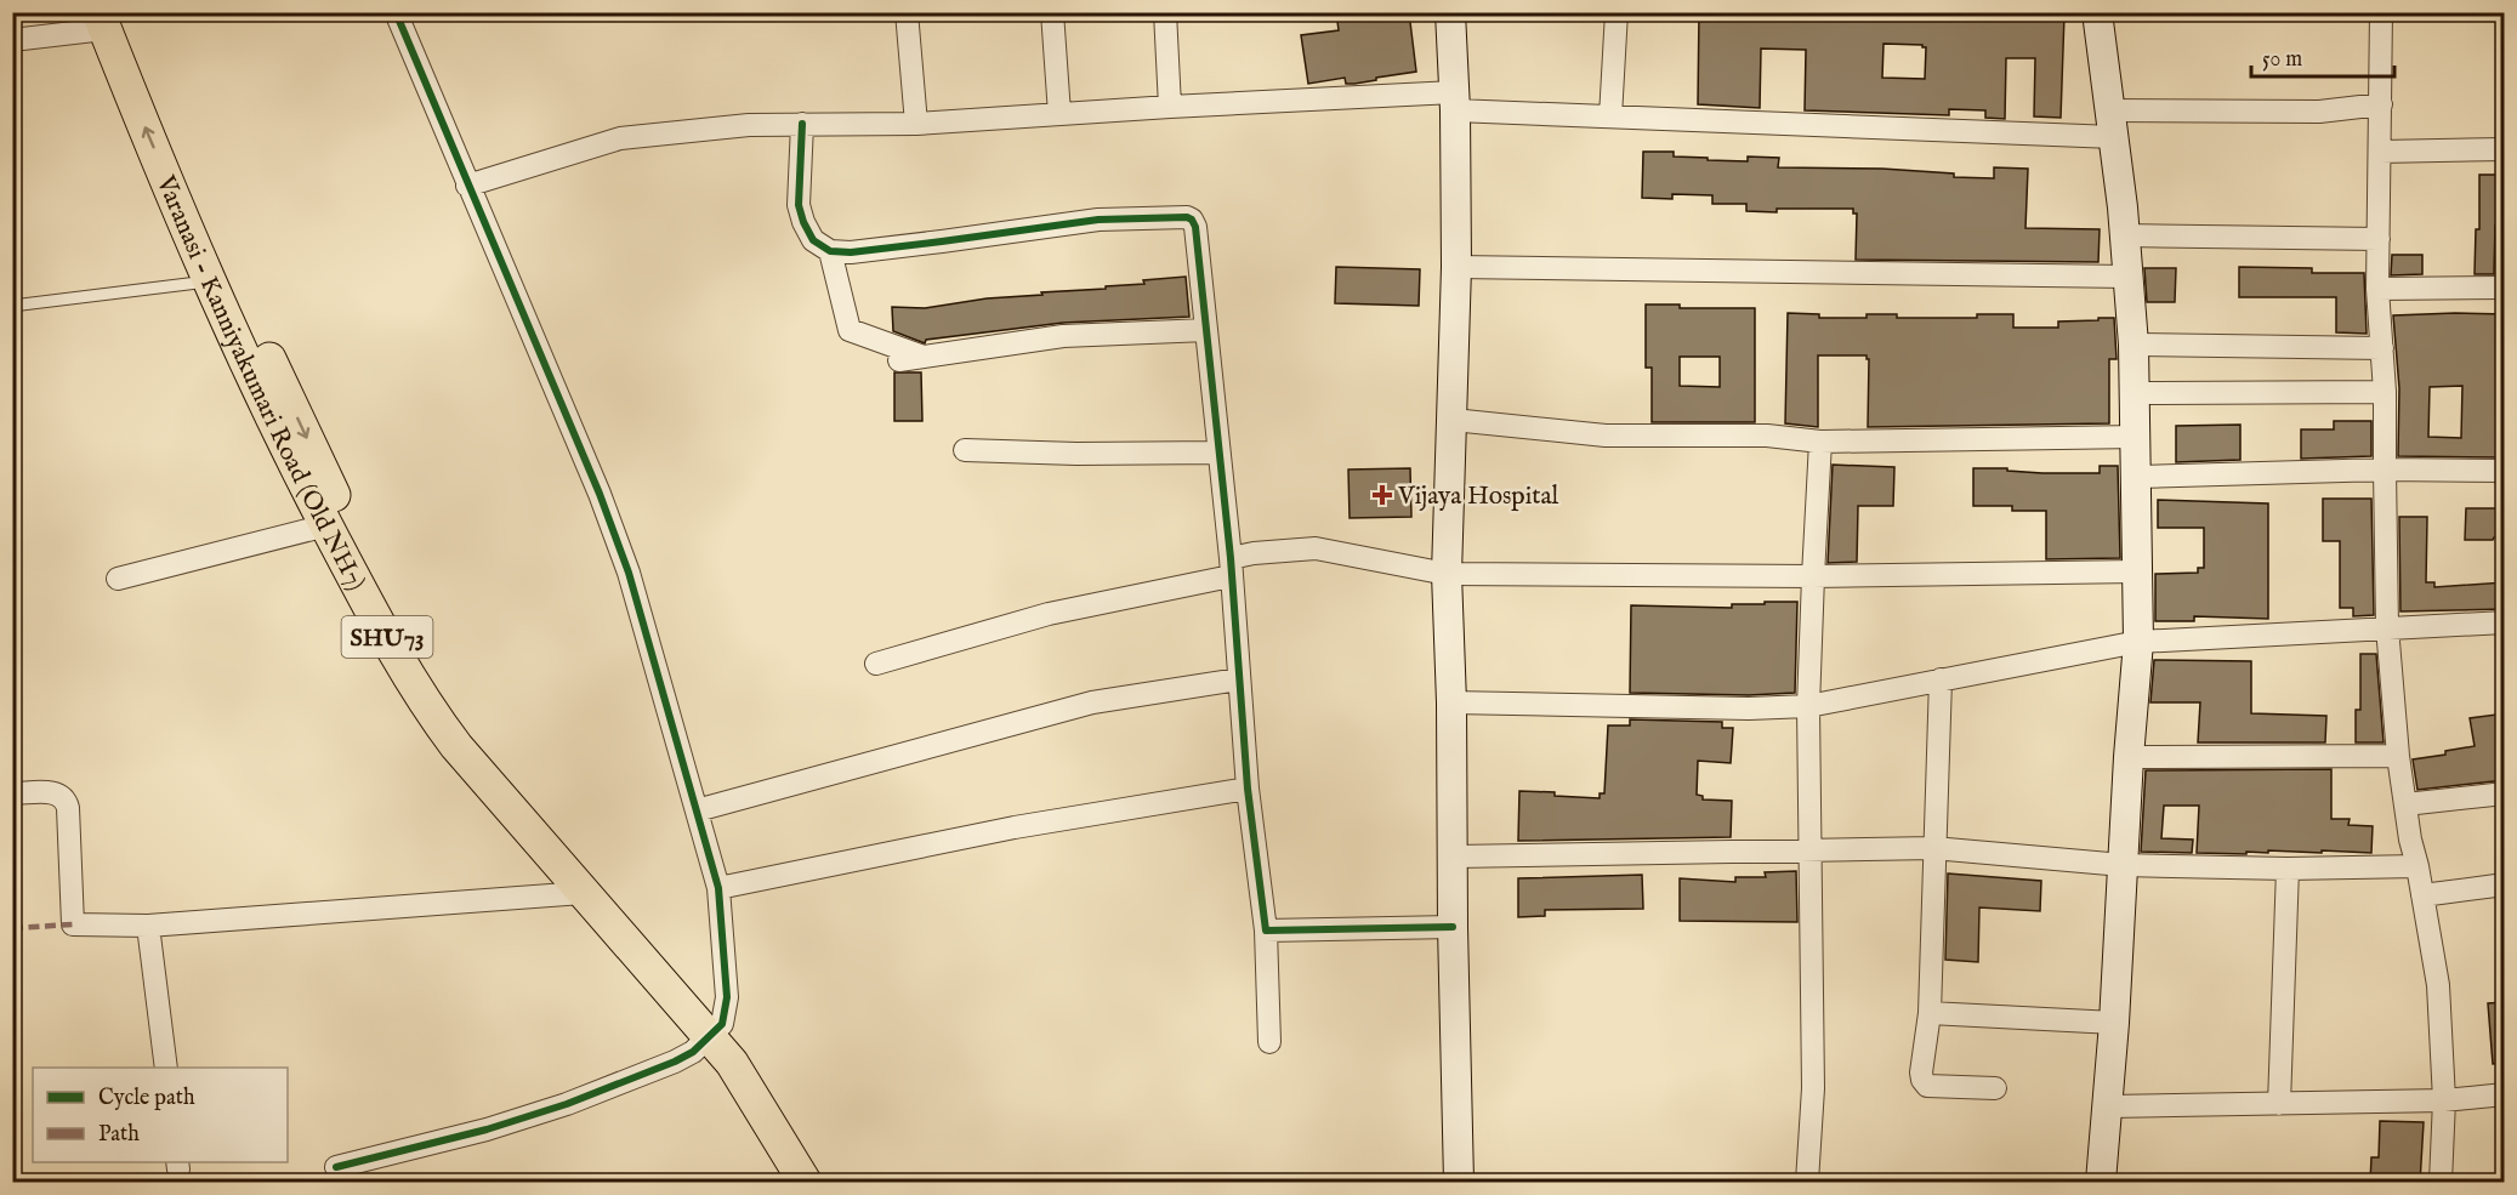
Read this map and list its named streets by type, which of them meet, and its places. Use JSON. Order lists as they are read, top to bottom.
{
  "streets": {
    "main road": ["Varanasi - Kanniyakumari Road (Old NH7)", "SHU73"]
  },
  "places": {
    "health": ["Vijaya Hospital"]
  },
  "legend": ["Cycle path", "Path"],
  "scale_bar": "50 m"
}
